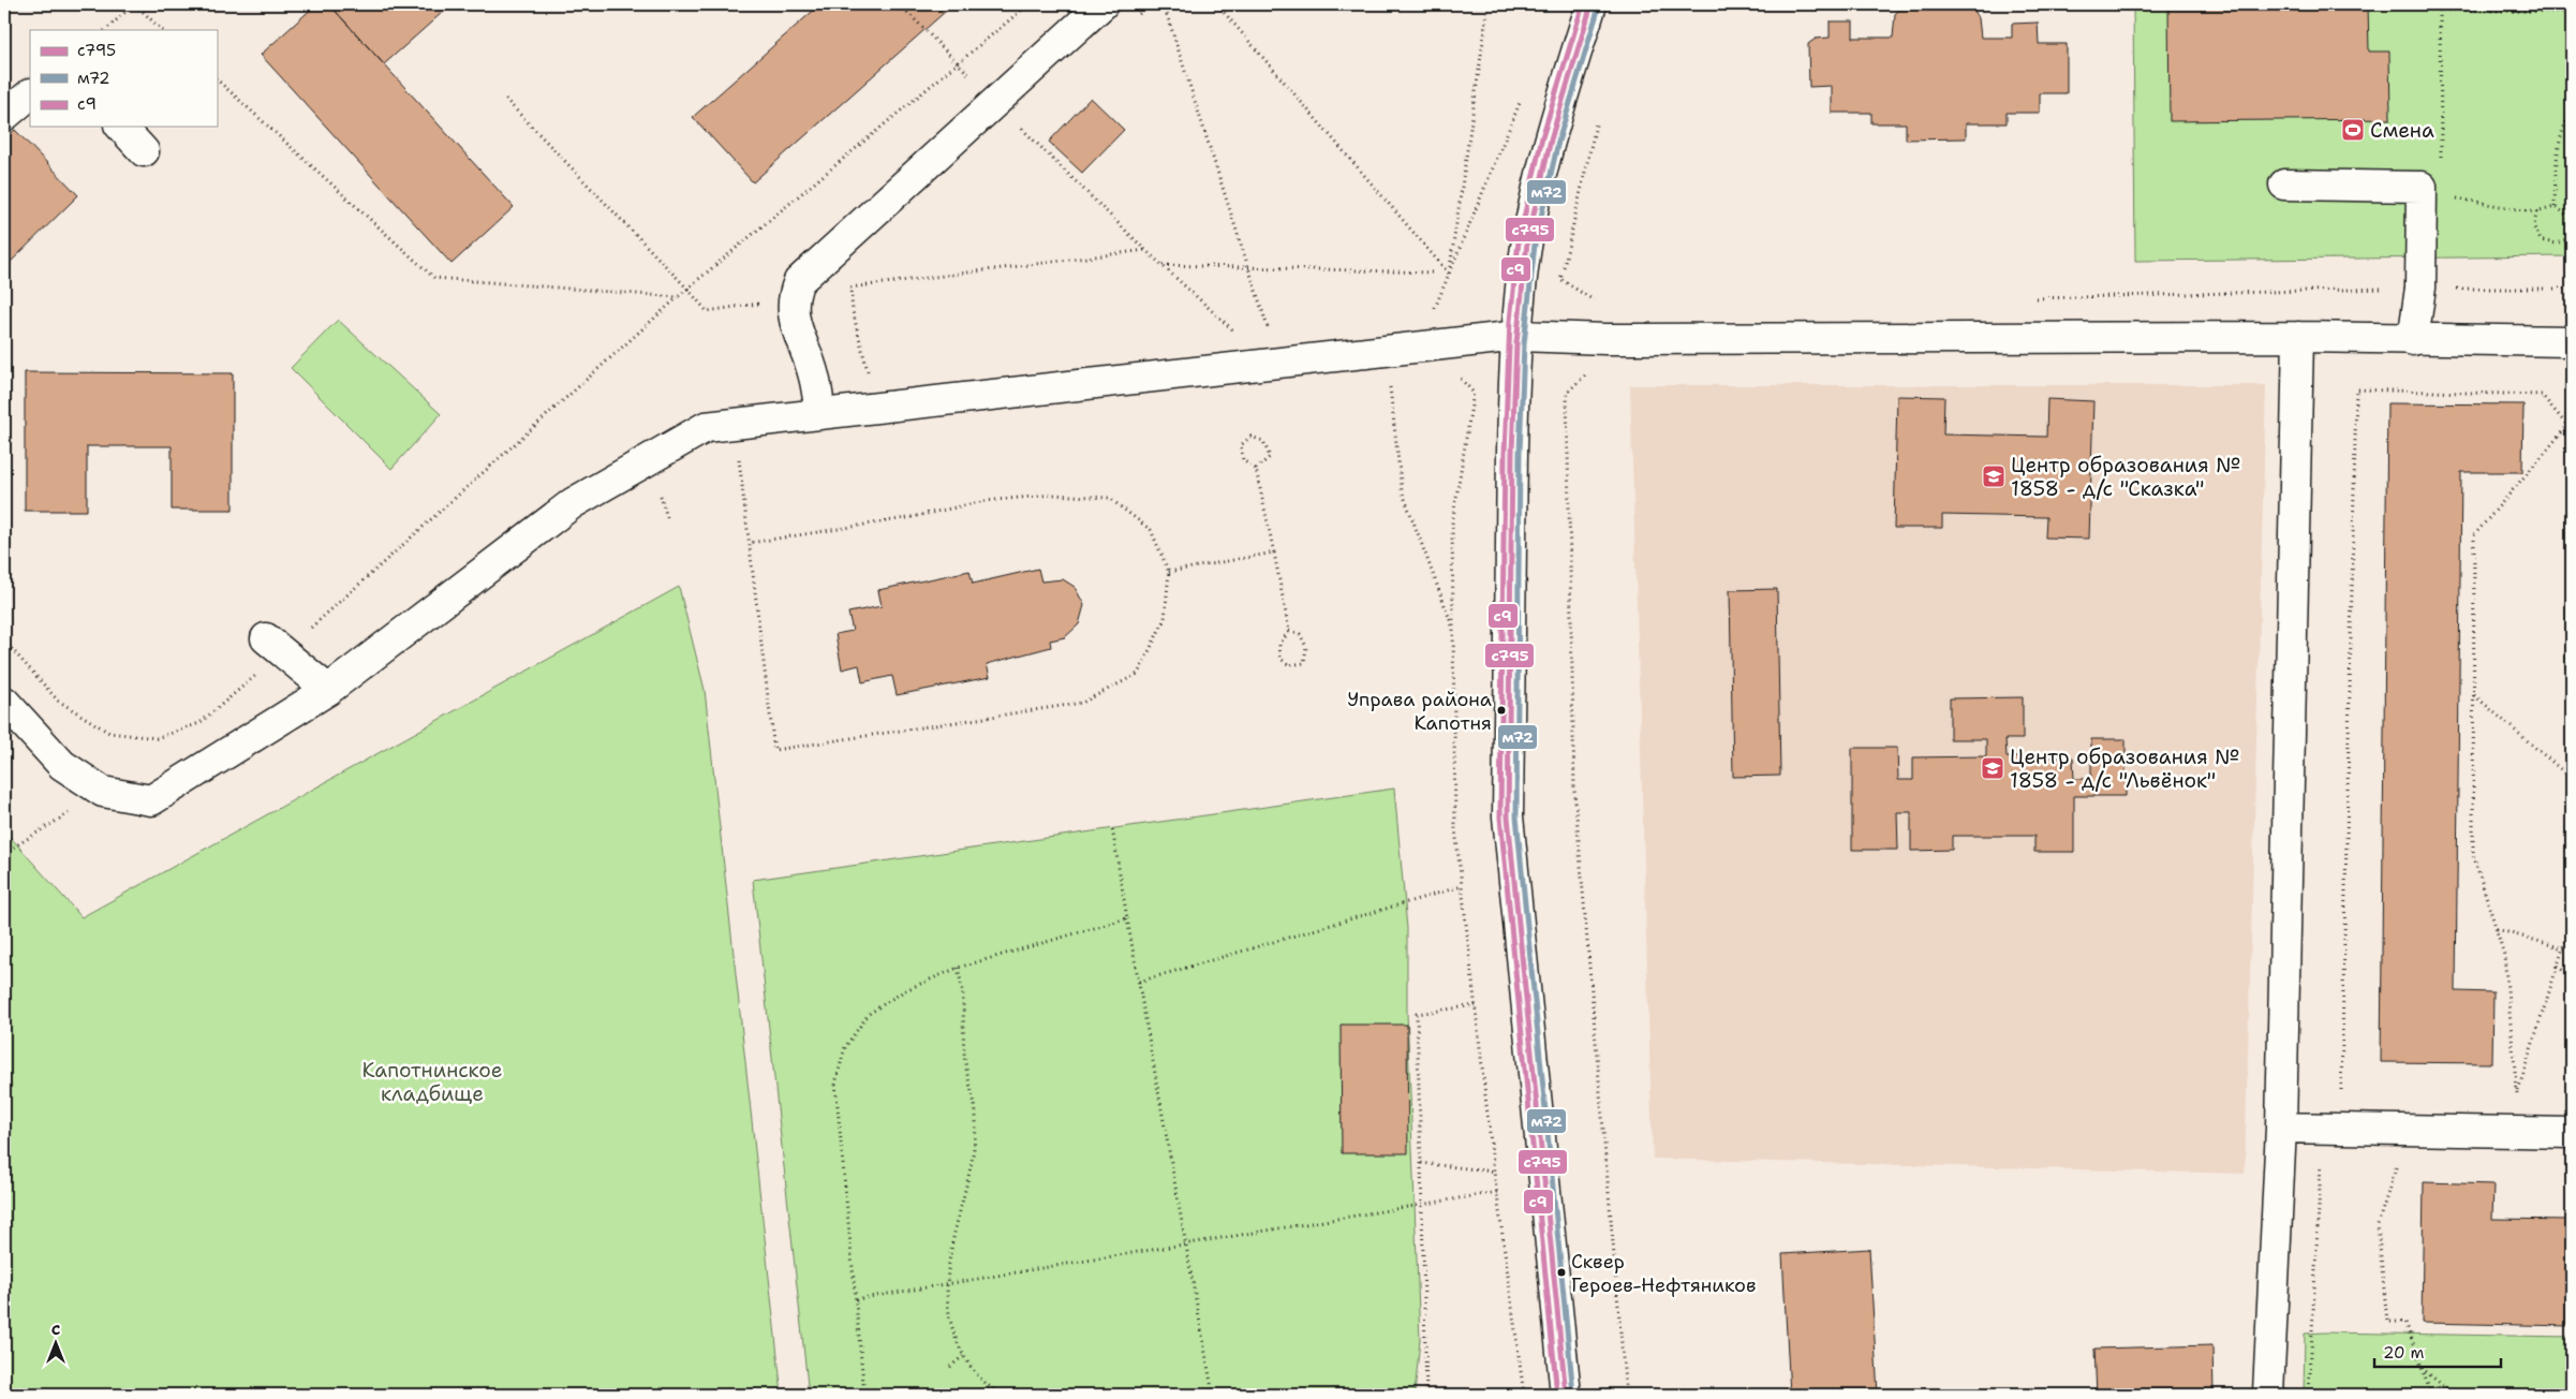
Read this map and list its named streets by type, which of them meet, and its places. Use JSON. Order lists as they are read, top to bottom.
{
  "parks": ["Капотнинское кладбище"],
  "places": {
    "sports": ["Смена"],
    "school or university": ["Центр образования № 1858 - д/с \"Сказка\"", "Центр образования № 1858 - д/с \"Львёнок\""],
    "other": ["Управа района Капотня", "Сквер Героев-Нефтяников"]
  },
  "lines": ["transit line с795", "transit line с9", "transit line м72"],
  "legend": ["с795", "м72", "с9"],
  "scale_bar": "20 m",
  "north": "top"
}
